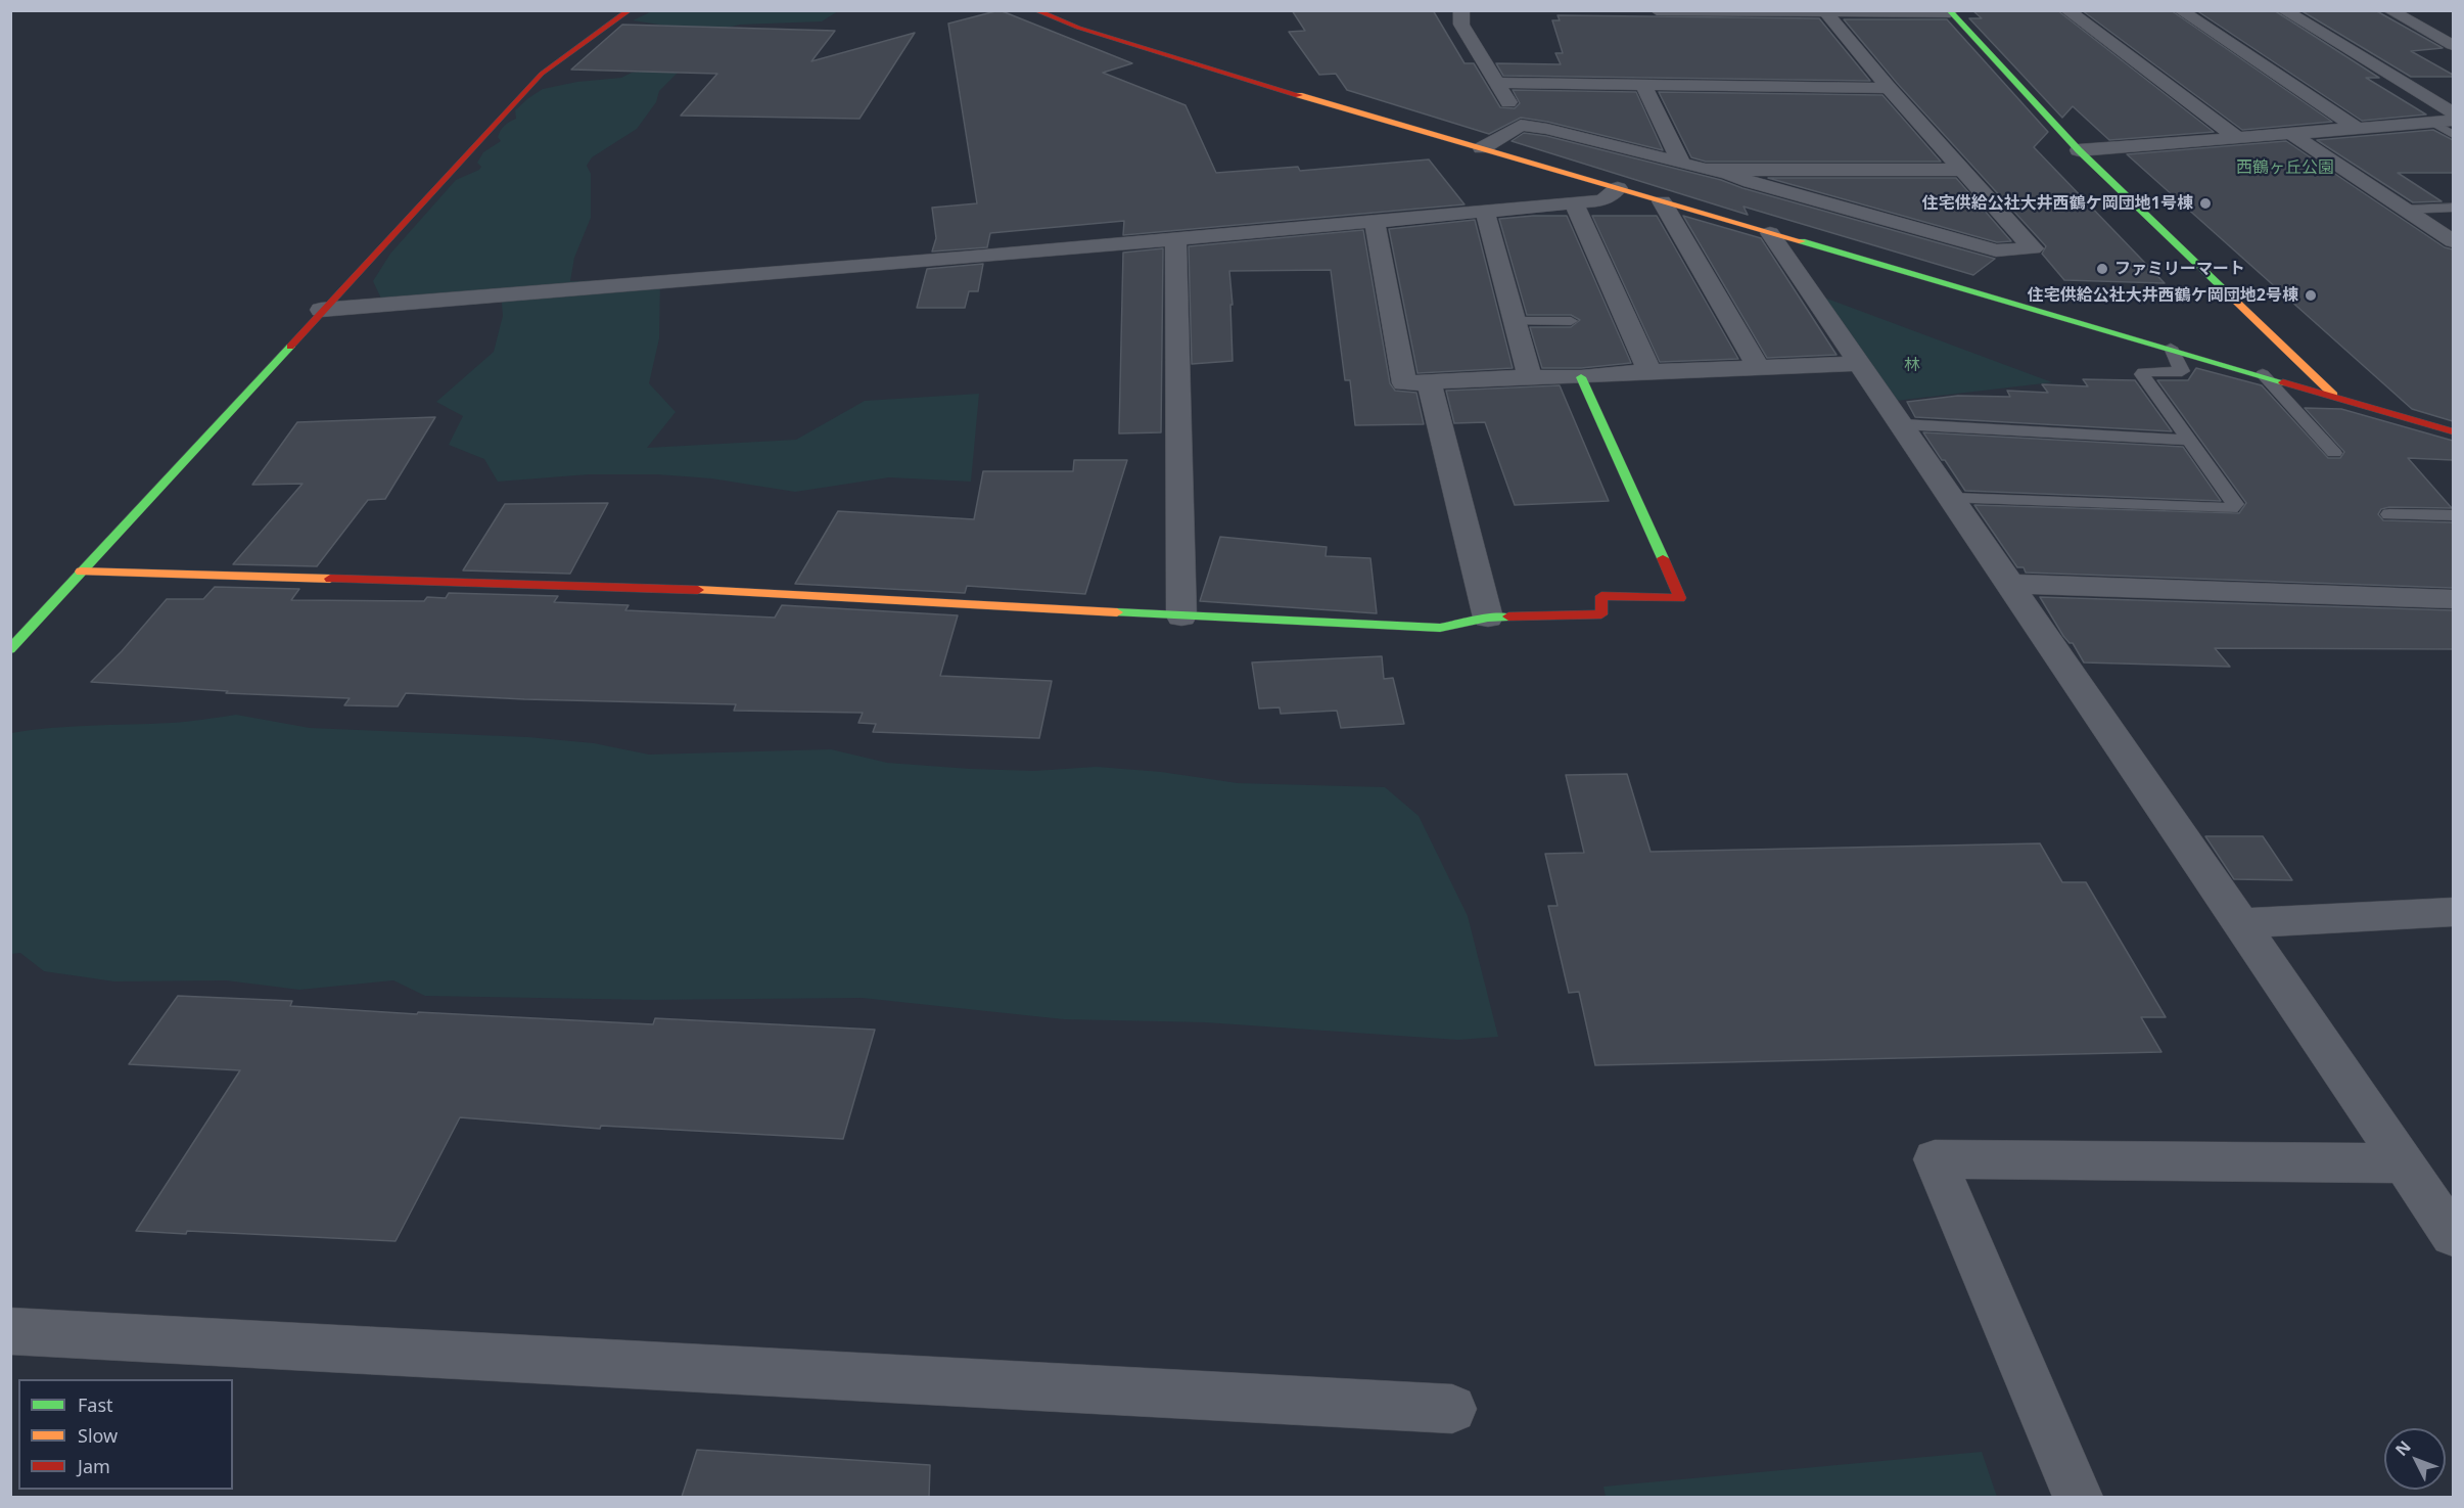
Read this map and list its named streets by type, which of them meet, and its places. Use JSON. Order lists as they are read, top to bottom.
{
  "parks": ["西鶴ヶ丘公園", "林"],
  "places": ["住宅供給公社大井西鶴ケ岡団地1号棟", "ファミリーマート", "住宅供給公社大井西鶴ケ岡団地2号棟"],
  "legend": ["Fast", "Slow", "Jam"],
  "north": "top left"
}
